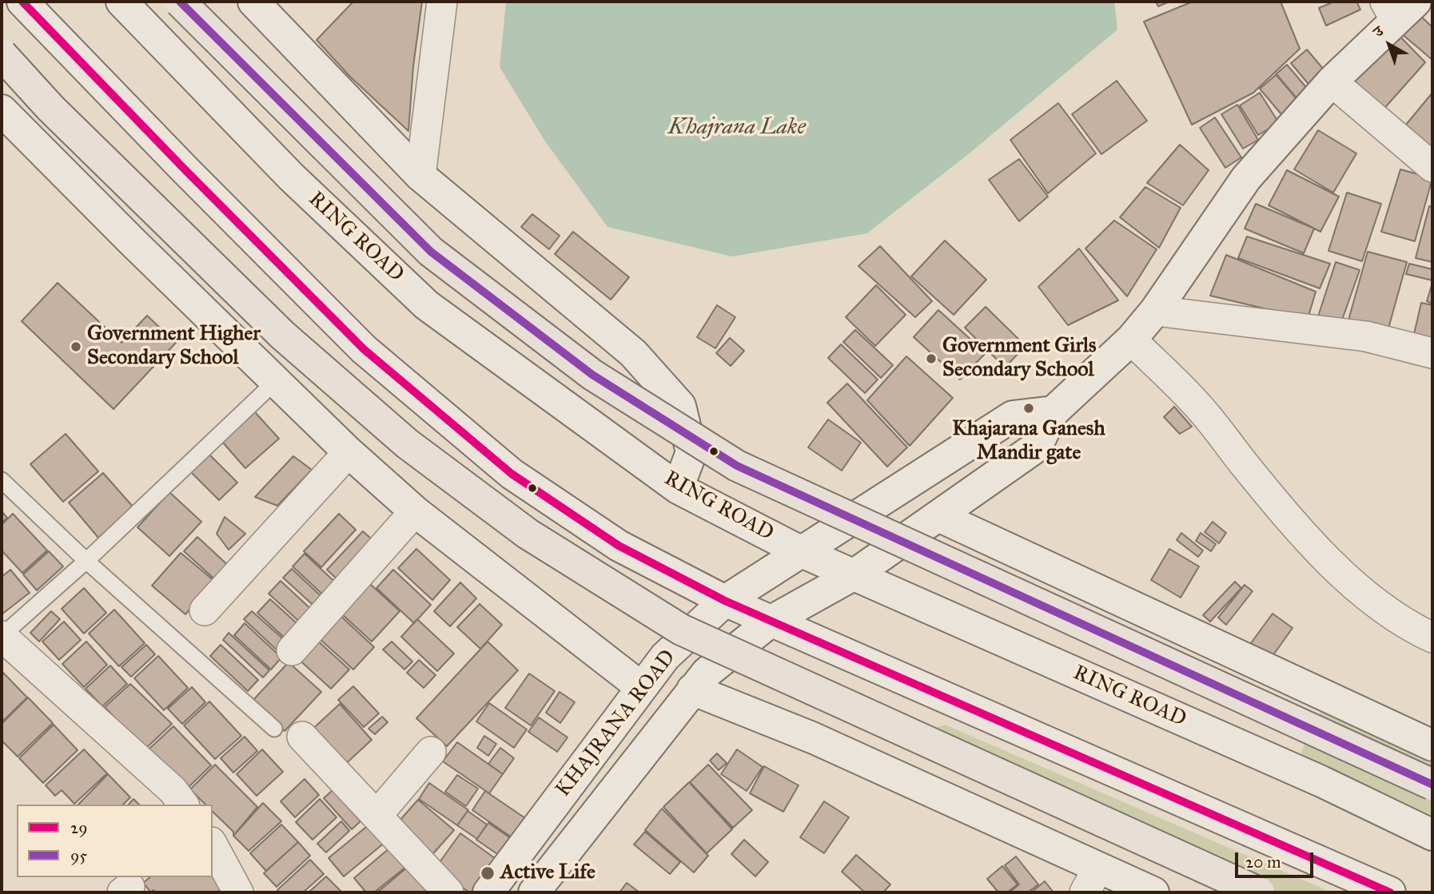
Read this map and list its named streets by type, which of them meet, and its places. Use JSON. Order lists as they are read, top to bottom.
{
  "streets": {
    "main road": ["RING ROAD", "KHAJRANA ROAD"]
  },
  "crossings": [
    ["RING ROAD", "KHAJRANA ROAD"]
  ],
  "water": ["Khajrana Lake"],
  "places": [
    "Government Higher Secondary School",
    "Government Girls Secondary School",
    "Khajarana Ganesh Mandir gate",
    "Active Life"
  ],
  "lines": ["transit line 29", "transit line 95"],
  "legend": ["29", "95"],
  "scale_bar": "20 m",
  "north": "top left"
}
